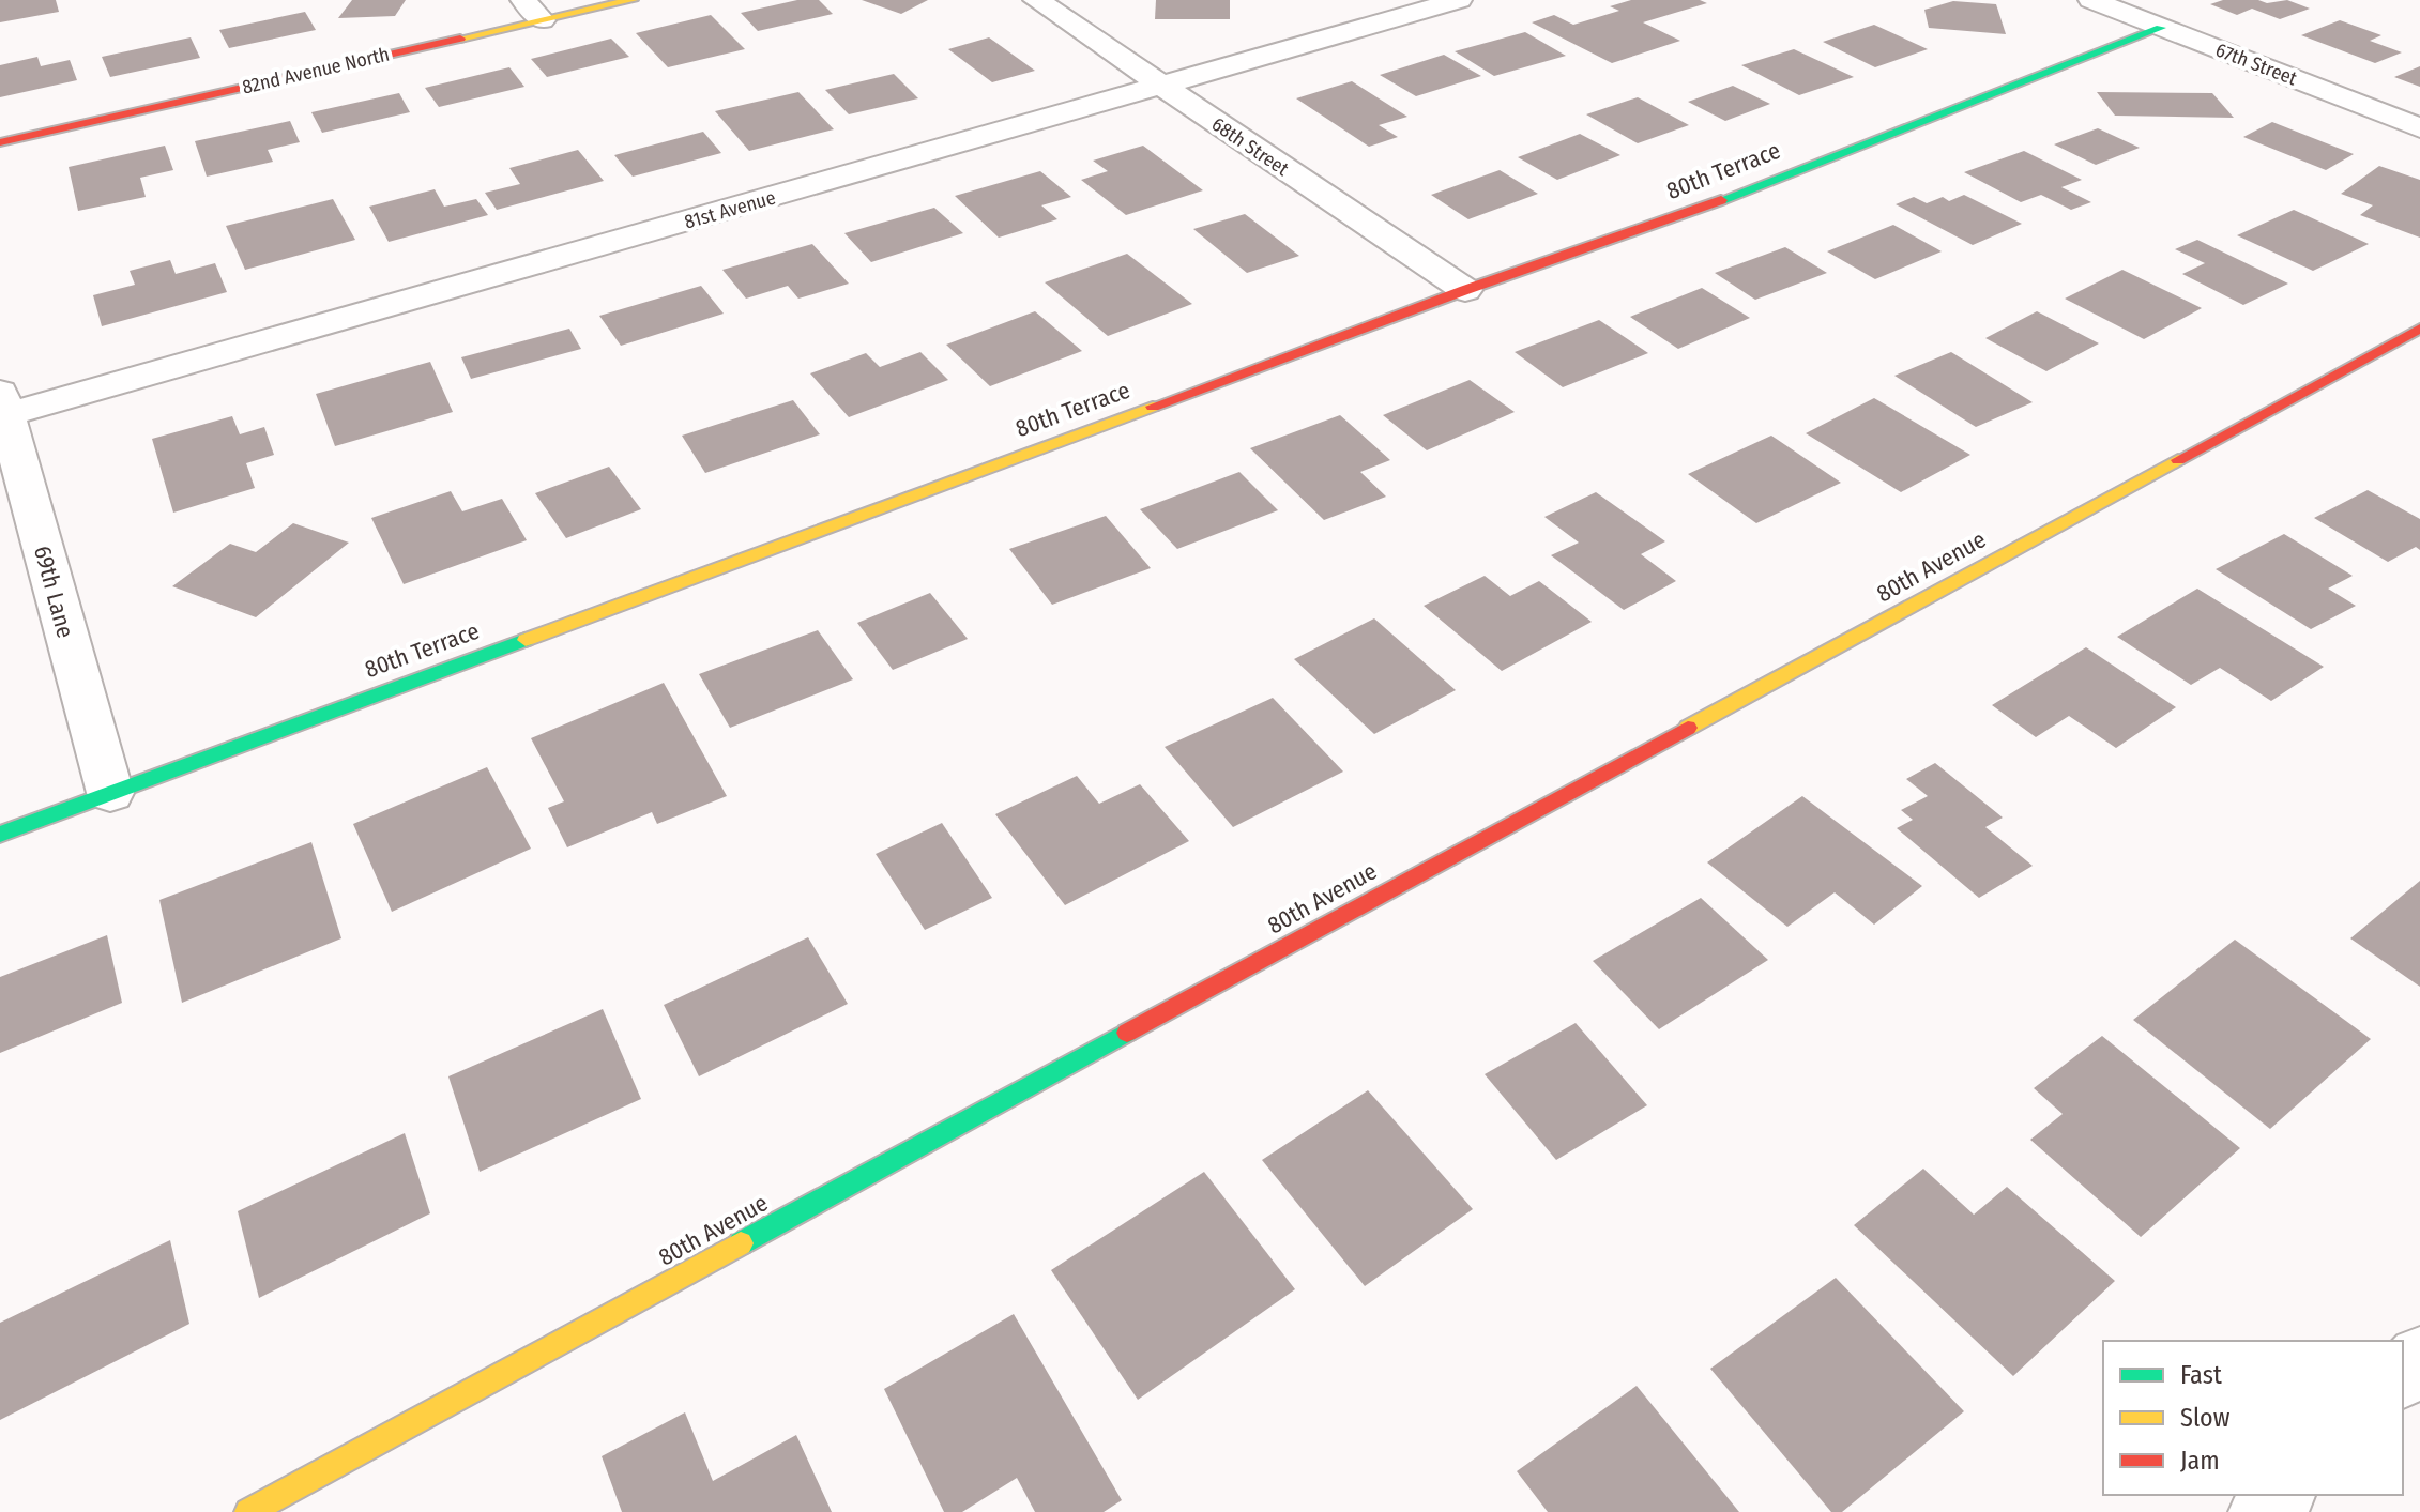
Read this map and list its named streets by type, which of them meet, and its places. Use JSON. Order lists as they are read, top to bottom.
{
  "streets": {
    "street": [
      "67th Street",
      "82nd Avenue North",
      "68th Street",
      "80th Terrace",
      "81st Avenue",
      "80th Avenue",
      "69th Lane"
    ]
  },
  "crossings": [
    ["67th Street", "80th Terrace"],
    ["68th Street", "80th Terrace"],
    ["68th Street", "81st Avenue"],
    ["80th Terrace", "69th Lane"],
    ["81st Avenue", "69th Lane"]
  ],
  "legend": ["Fast", "Slow", "Jam"]
}
